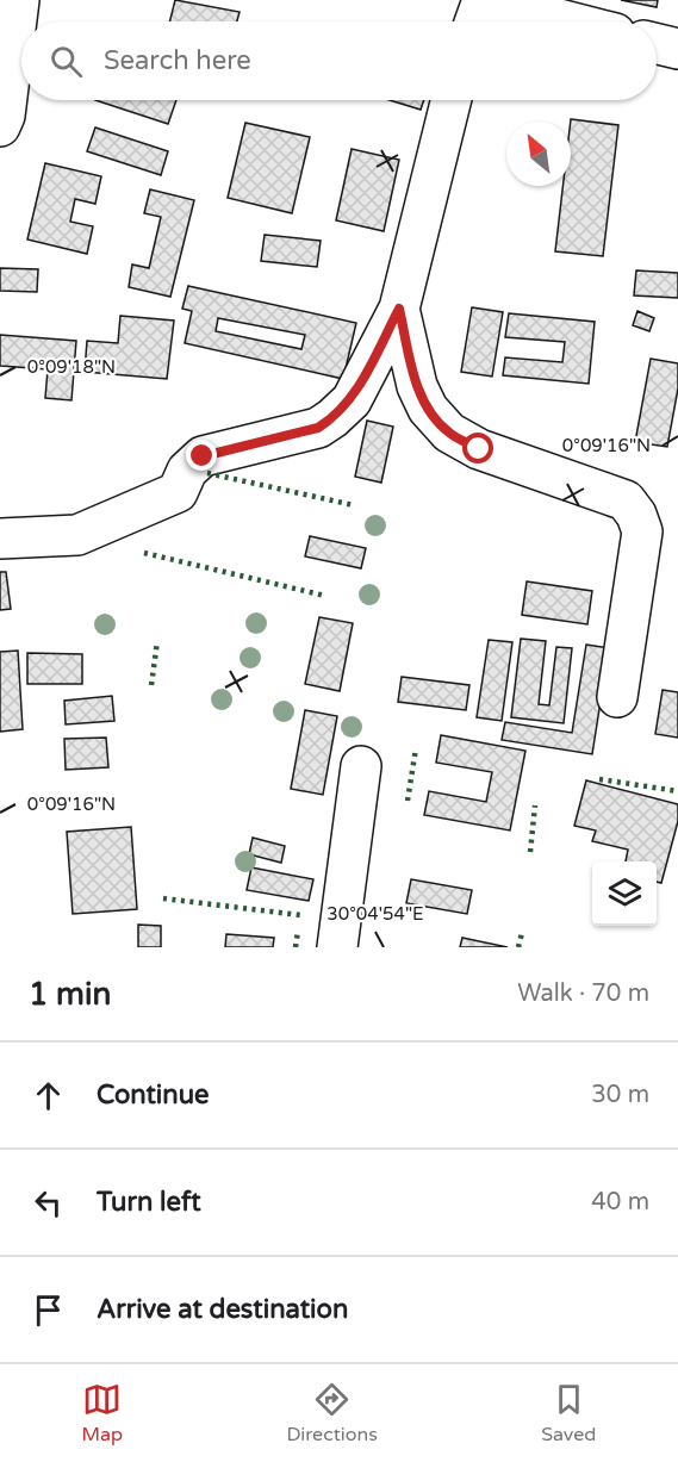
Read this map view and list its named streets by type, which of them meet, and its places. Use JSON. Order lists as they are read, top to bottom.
{
  "north": "top left",
  "page": {
    "search": "Search here",
    "heading": ["1 min", "Walk · 70 m"],
    "list": [
      ["Continue", "30 m"],
      ["Turn left", "40 m"],
      "Arrive at destination"
    ],
    "nav": ["Map", "Directions", "Saved"]
  },
  "coordinates": ["0°09'18\"N", "0°09'16\"N", "30°04'54\"E"]
}
